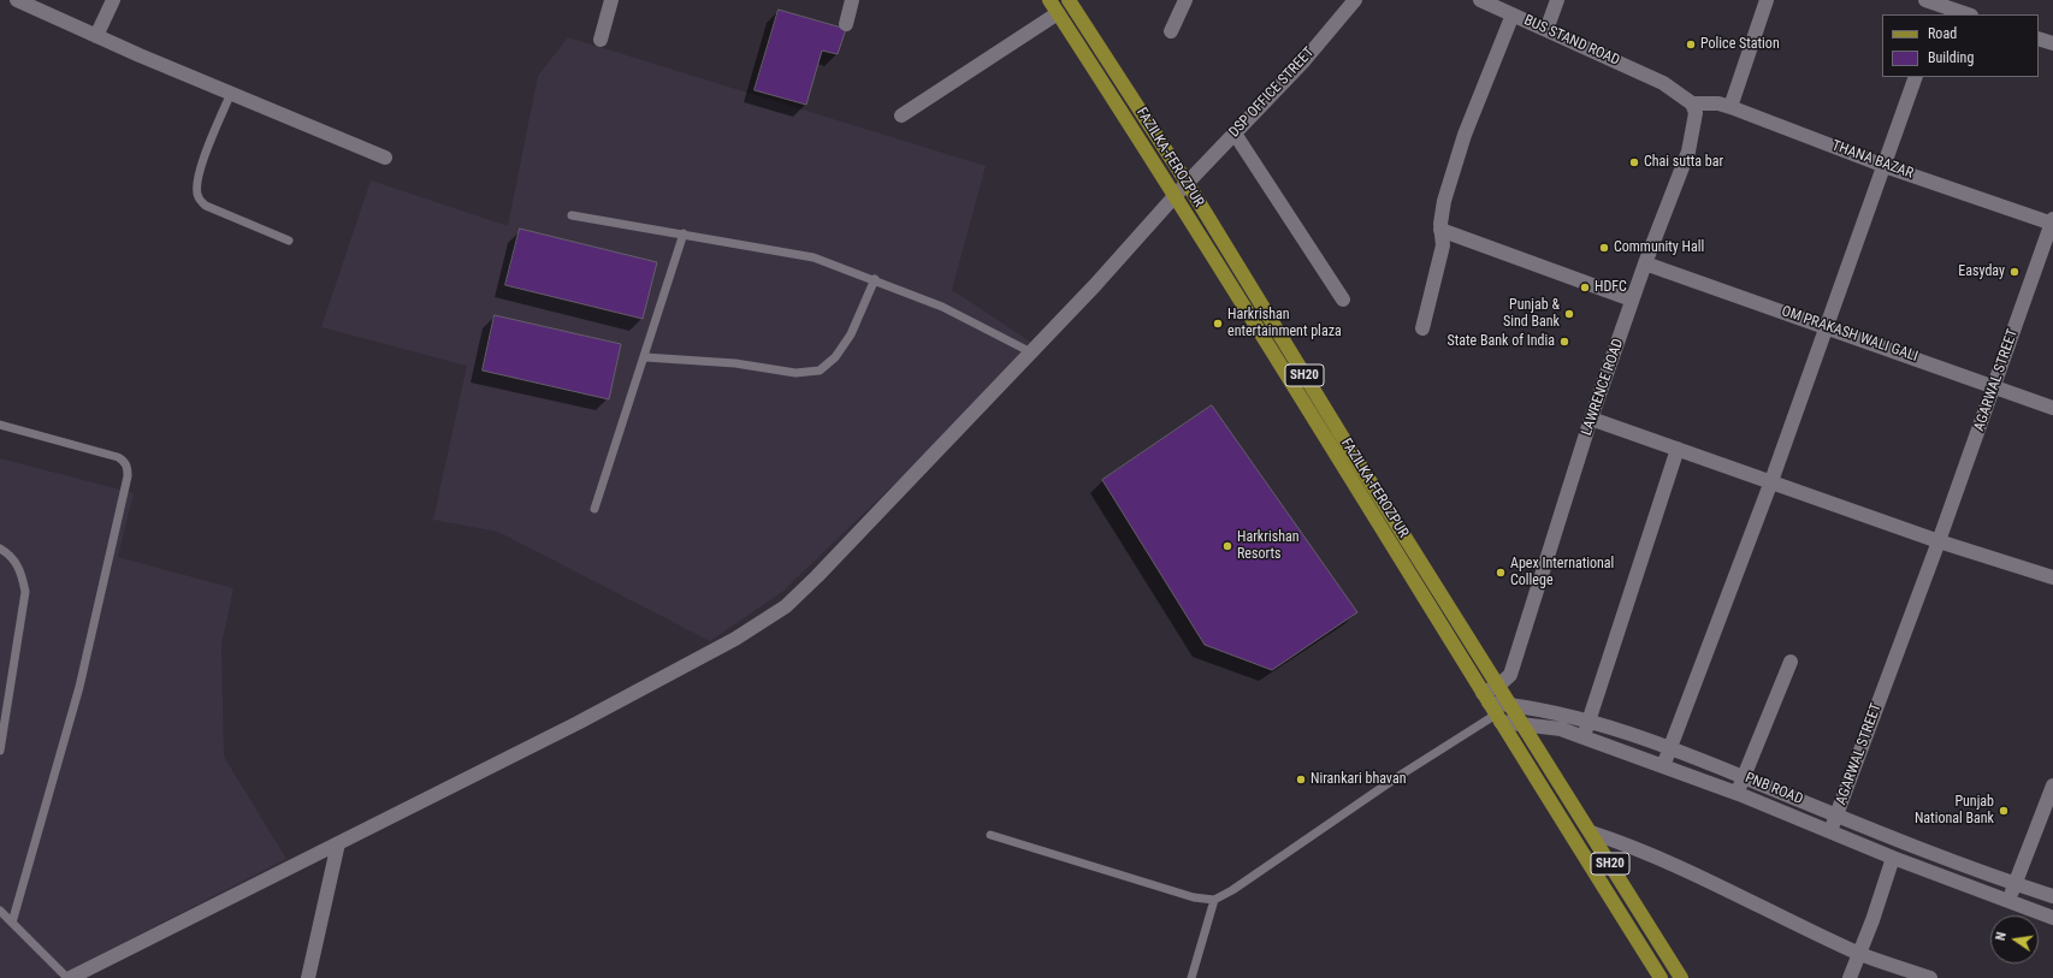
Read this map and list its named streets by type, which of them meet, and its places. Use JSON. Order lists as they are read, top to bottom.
{
  "streets": {
    "main road": ["FAZILKA-FEROZPUR", "SH20"],
    "street": [
      "BUS STAND ROAD",
      "DSP OFFICE STREET",
      "THANA BAZAR",
      "OM PRAKASH WALI GALI",
      "AGARWAL STREET",
      "LAWRENCE ROAD",
      "PNB ROAD"
    ]
  },
  "crossings": [
    ["BUS STAND ROAD", "THANA BAZAR"],
    ["BUS STAND ROAD", "LAWRENCE ROAD"],
    ["DSP OFFICE STREET", "FAZILKA-FEROZPUR"],
    ["FAZILKA-FEROZPUR", "LAWRENCE ROAD"],
    ["FAZILKA-FEROZPUR", "PNB ROAD"],
    ["THANA BAZAR", "AGARWAL STREET"],
    ["THANA BAZAR", "LAWRENCE ROAD"],
    ["OM PRAKASH WALI GALI", "AGARWAL STREET"],
    ["OM PRAKASH WALI GALI", "LAWRENCE ROAD"],
    ["AGARWAL STREET", "PNB ROAD"]
  ],
  "places": [
    "Police Station",
    "Chai sutta bar",
    "Community Hall",
    "Easyday",
    "HDFC",
    "Punjab & Sind Bank",
    "Harkrishan entertainment plaza",
    "State Bank of India",
    "Harkrishan Resorts",
    "Apex International College",
    "Nirankari bhavan",
    "Punjab National Bank"
  ],
  "legend": ["Road", "Building"],
  "north": "left"
}
